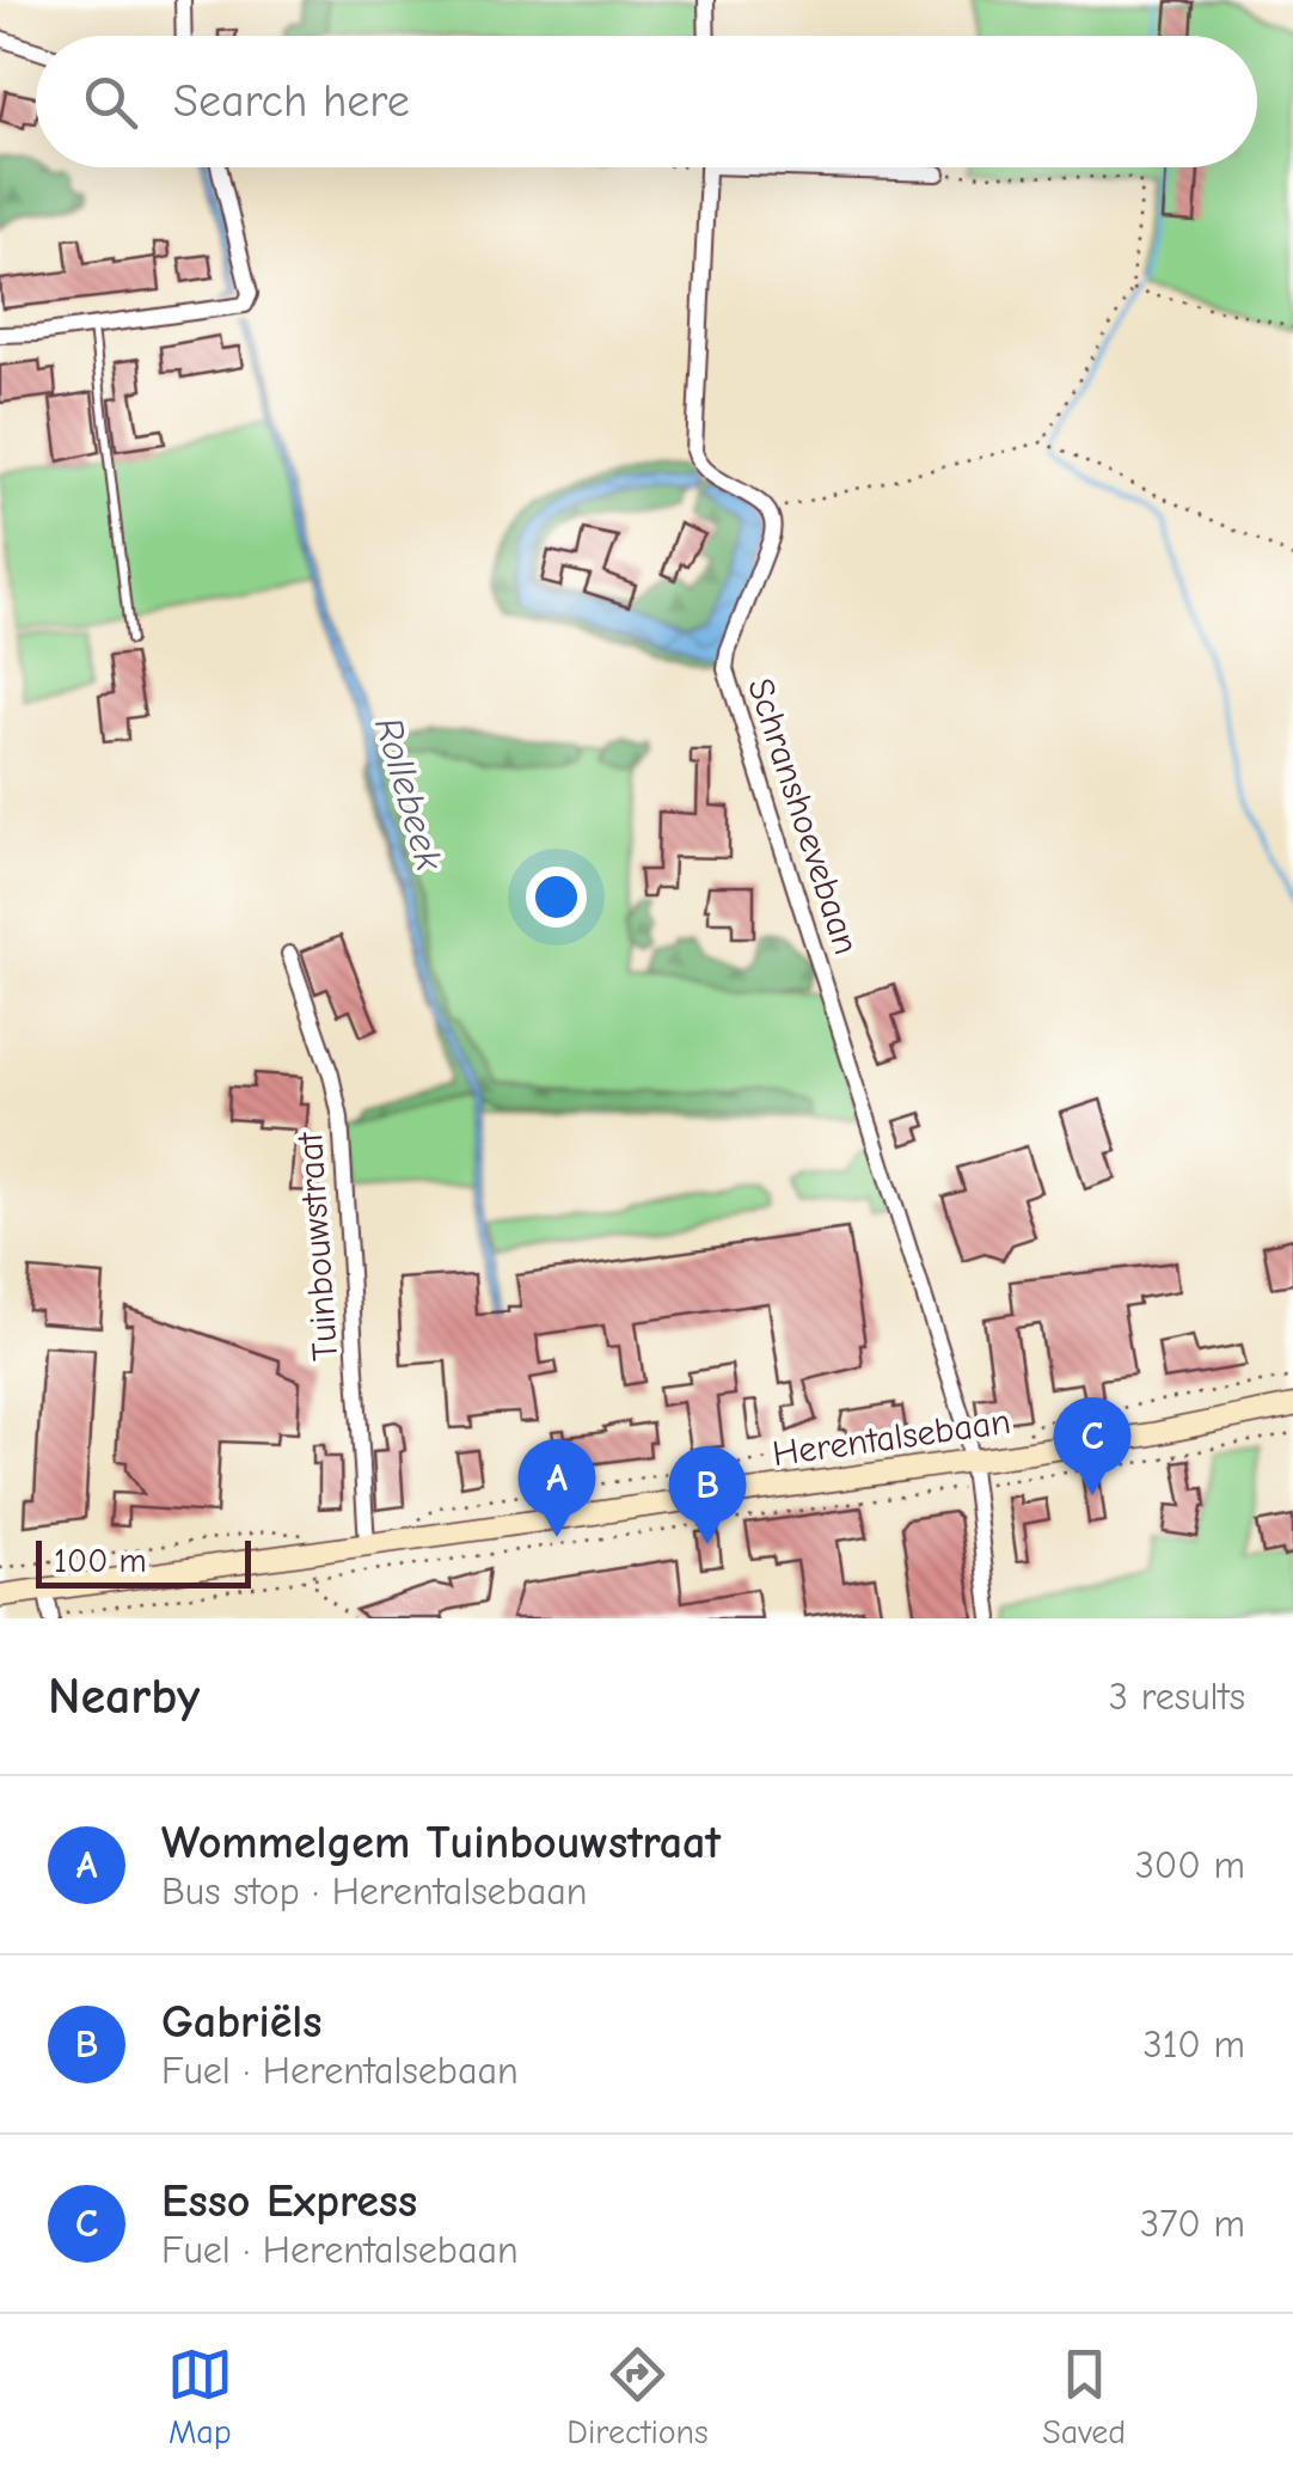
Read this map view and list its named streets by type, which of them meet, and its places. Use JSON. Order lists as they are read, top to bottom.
{
  "streets": {
    "main road": ["Herentalsebaan"],
    "street": ["Schranshoevebaan", "Tuinbouwstraat"]
  },
  "crossings": [
    ["Schranshoevebaan", "Herentalsebaan"],
    ["Tuinbouwstraat", "Herentalsebaan"]
  ],
  "water": ["Rollebeek"],
  "scale_bar": "100 m",
  "page": {
    "search": "Search here",
    "pins": ["C", "A", "B"],
    "scale": "100 m",
    "heading": ["Nearby", "3 results"],
    "list": [
      {
        "mark": "A",
        "name": "Wommelgem Tuinbouwstraat",
        "note": "Bus stop · Herentalsebaan",
        "value": "300 m"
      },
      {
        "mark": "B",
        "name": "Gabriëls",
        "note": "Fuel · Herentalsebaan",
        "value": "310 m"
      },
      {
        "mark": "C",
        "name": "Esso Express",
        "note": "Fuel · Herentalsebaan",
        "value": "370 m"
      }
    ],
    "nav": ["Map", "Directions", "Saved"]
  }
}
